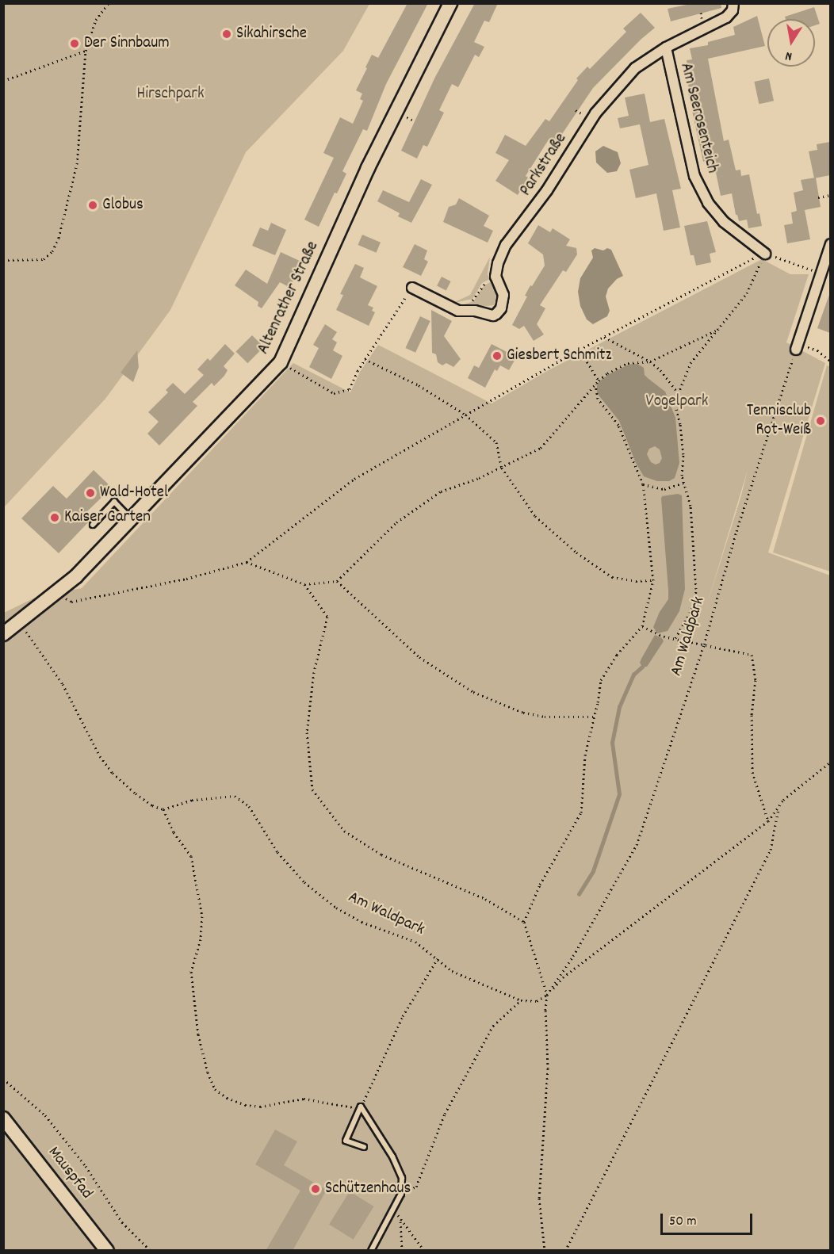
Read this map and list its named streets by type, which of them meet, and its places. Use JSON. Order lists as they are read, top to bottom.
{
  "streets": {
    "street": [
      "Am Seerosenteich",
      "Parkstraße",
      "Altenrather Straße",
      "Mauspfad"
    ],
    "path": ["Am Waldpark"]
  },
  "crossings": [
    ["Am Seerosenteich", "Parkstraße"]
  ],
  "parks": ["Hirschpark", "Vogelpark"],
  "places": [
    "Sikahirsche",
    "Der Sinnbaum",
    "Globus",
    "Giesbert Schmitz",
    "Tennisclub Rot-Weiß",
    "Wald-Hotel",
    "Kaiser Garten",
    "Schützenhaus"
  ],
  "scale_bar": "50 m",
  "north": "bottom"
}
